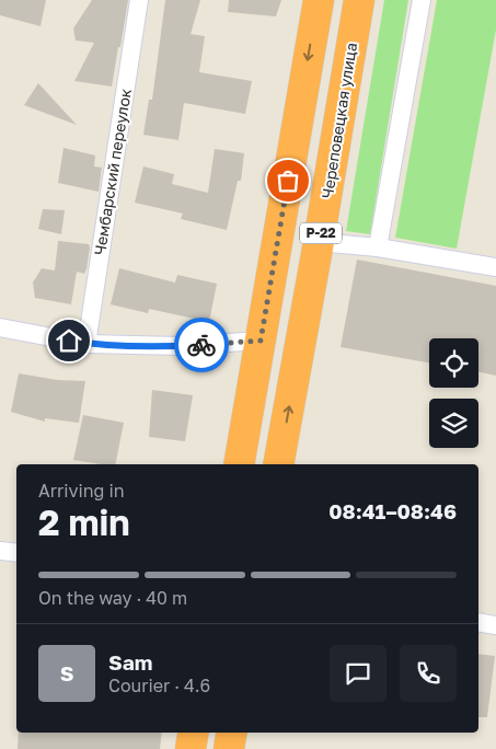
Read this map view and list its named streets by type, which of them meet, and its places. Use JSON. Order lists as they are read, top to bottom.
{
  "streets": {
    "highway": ["Череповецкая улица", "Р-22"],
    "street": ["Чембарский переулок"]
  },
  "page": {
    "heading": ["2 min", "Arriving in", "08:41–08:46"],
    "panel": ["Sam", "Courier · 4.6"],
    "bar": "On the way · 40 m",
    "round": "S"
  }
}
